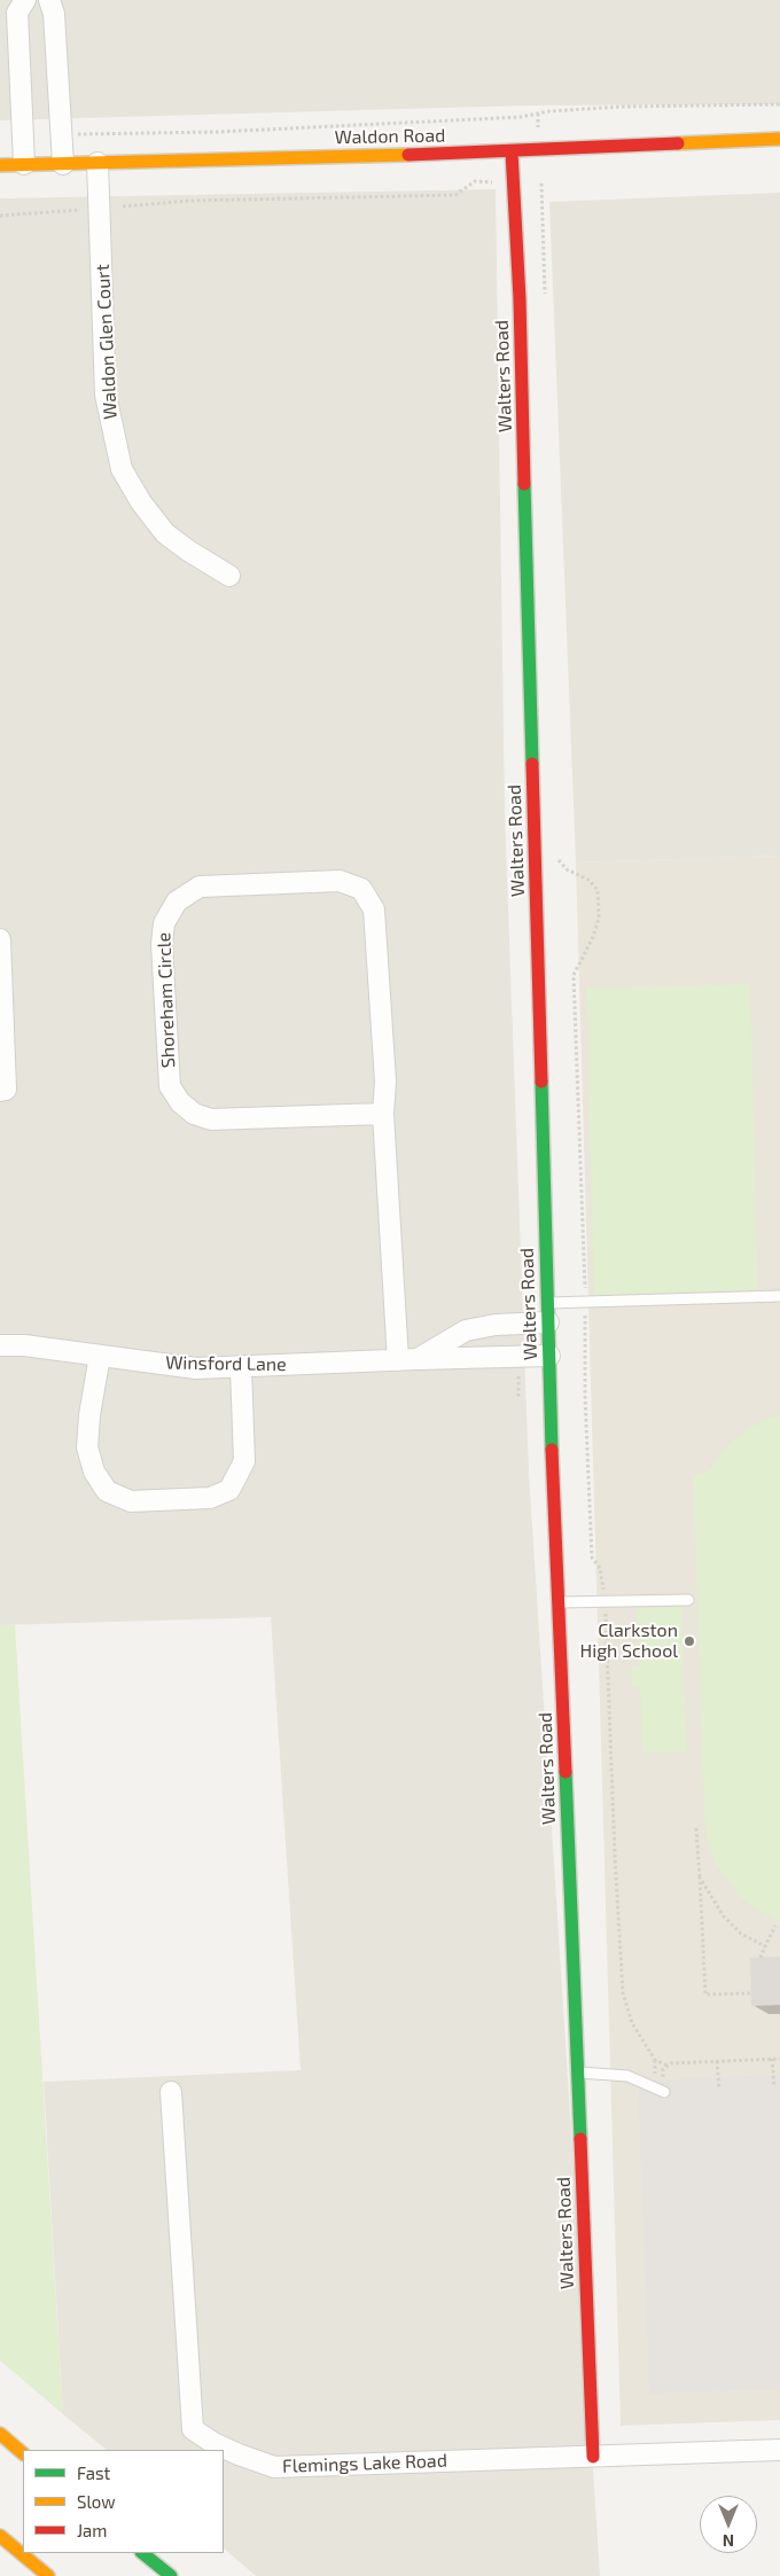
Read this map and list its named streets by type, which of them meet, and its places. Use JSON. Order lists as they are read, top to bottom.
{
  "streets": {
    "main road": ["Waldon Road", "Walters Road"],
    "street": [
      "Waldon Glen Court",
      "Shoreham Circle",
      "Winsford Lane",
      "Flemings Lake Road"
    ]
  },
  "crossings": [
    ["Waldon Road", "Waldon Glen Court"],
    ["Waldon Road", "Walters Road"],
    ["Walters Road", "Winsford Lane"],
    ["Walters Road", "Flemings Lake Road"],
    ["Shoreham Circle", "Winsford Lane"]
  ],
  "places": ["Clarkston High School"],
  "legend": ["Fast", "Slow", "Jam"],
  "north": "bottom"
}
